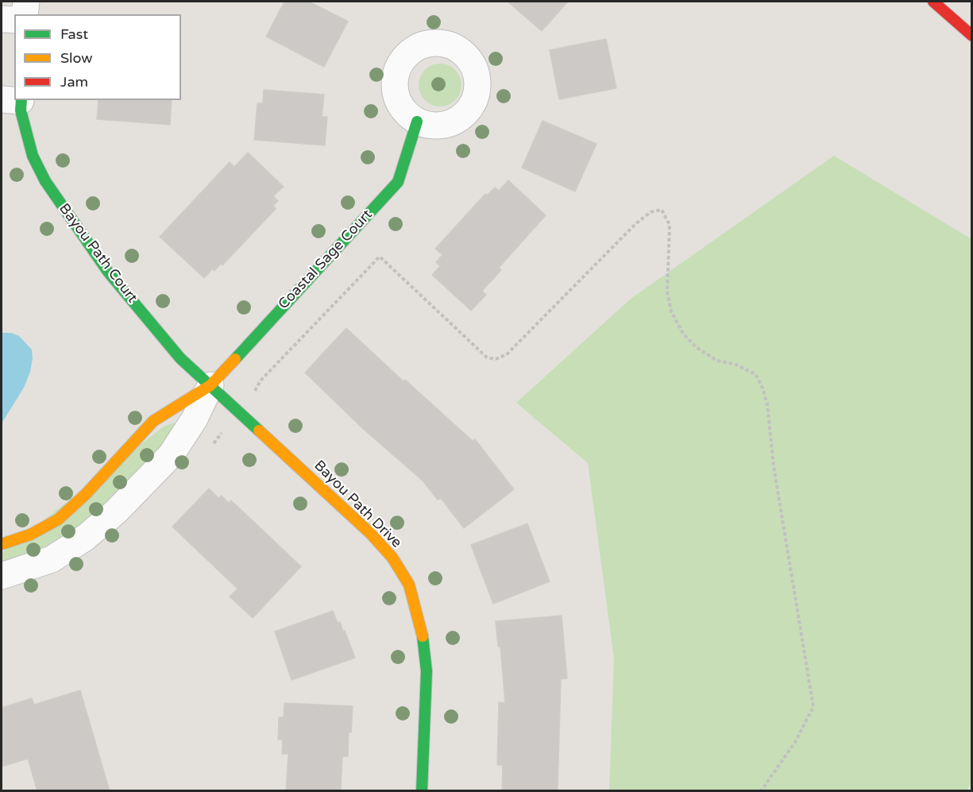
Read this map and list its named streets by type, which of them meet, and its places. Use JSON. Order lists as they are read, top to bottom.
{
  "streets": {
    "street": ["Bayou Path Court", "Coastal Sage Court", "Bayou Path Drive"]
  },
  "crossings": [
    ["Bayou Path Court", "Coastal Sage Court"],
    ["Bayou Path Court", "Bayou Path Drive"],
    ["Coastal Sage Court", "Bayou Path Drive"]
  ],
  "legend": ["Fast", "Slow", "Jam"]
}
